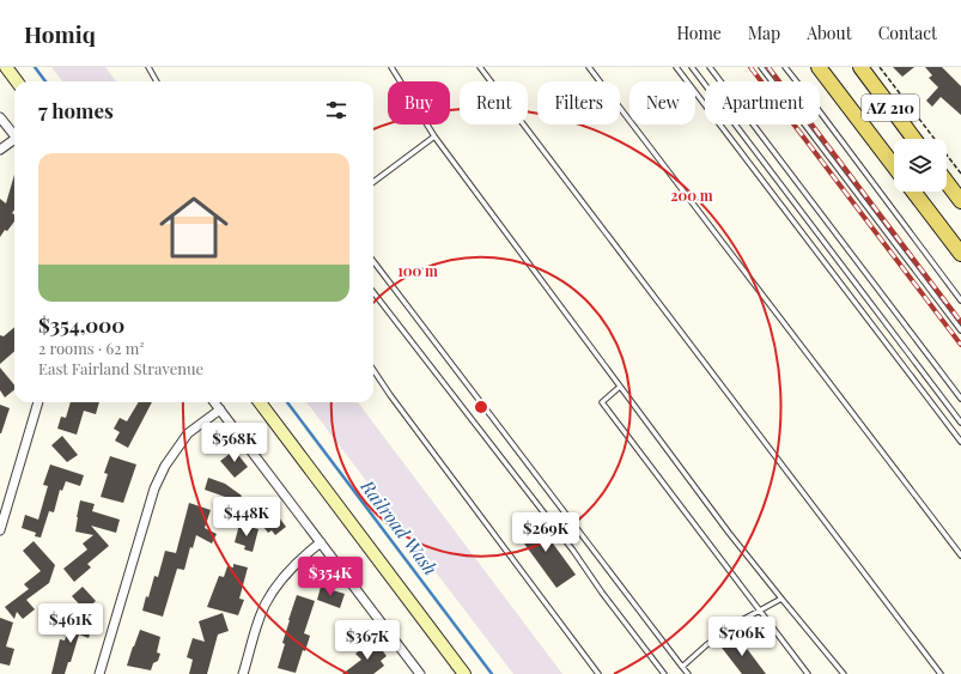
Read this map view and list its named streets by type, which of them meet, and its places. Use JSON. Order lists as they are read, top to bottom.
{
  "streets": {
    "main road": ["AZ 210"]
  },
  "water": ["Railroad Wash"],
  "page": {
    "header": "Homiq",
    "nav": [
      "Home",
      "Map",
      "About",
      "Contact"
    ],
    "chip": [
      "Buy",
      "Rent",
      "Filters",
      "New",
      "Apartment"
    ],
    "heading": "7 homes",
    "list": [
      {
        "name": "$354,000",
        "note": "2 rooms · 62 m² · East Fairland Stravenue"
      }
    ],
    "price": [
      "$568K",
      "$448K",
      "$269K",
      "$354K",
      "$461K",
      "$706K",
      "$367K"
    ]
  },
  "rings": ["200 m", "100 m"]
}
